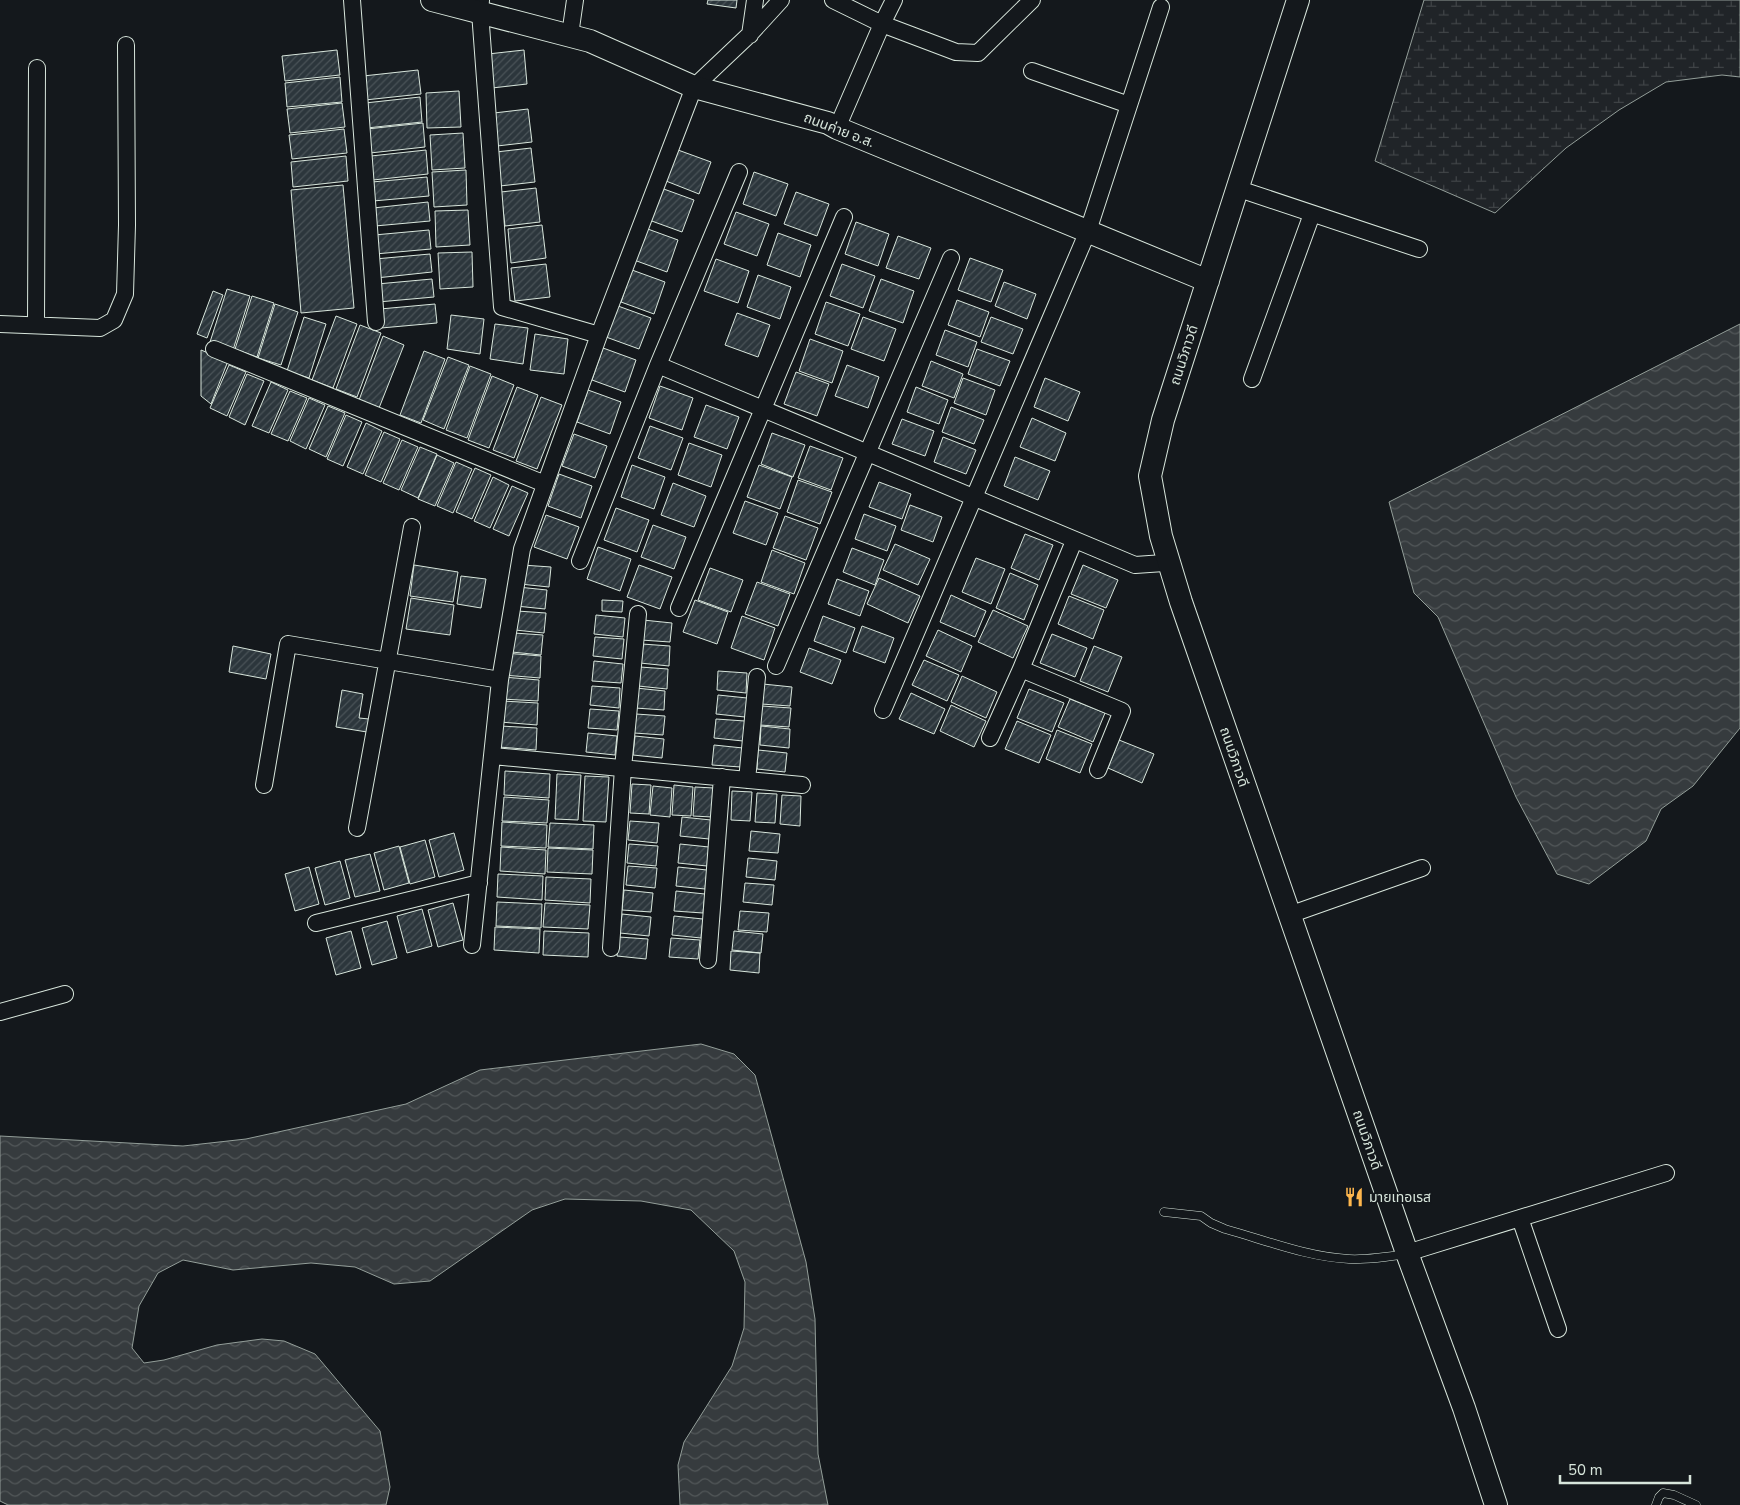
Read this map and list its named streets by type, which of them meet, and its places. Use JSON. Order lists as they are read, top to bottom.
{
  "streets": {
    "street": ["ถนนค่าย อ.ส.", "ถนนวิภาวดี"]
  },
  "crossings": [
    ["ถนนค่าย อ.ส.", "ถนนวิภาวดี"]
  ],
  "places": {
    "restaurant": ["มายเทอเรส"]
  },
  "scale_bar": "50 m"
}
